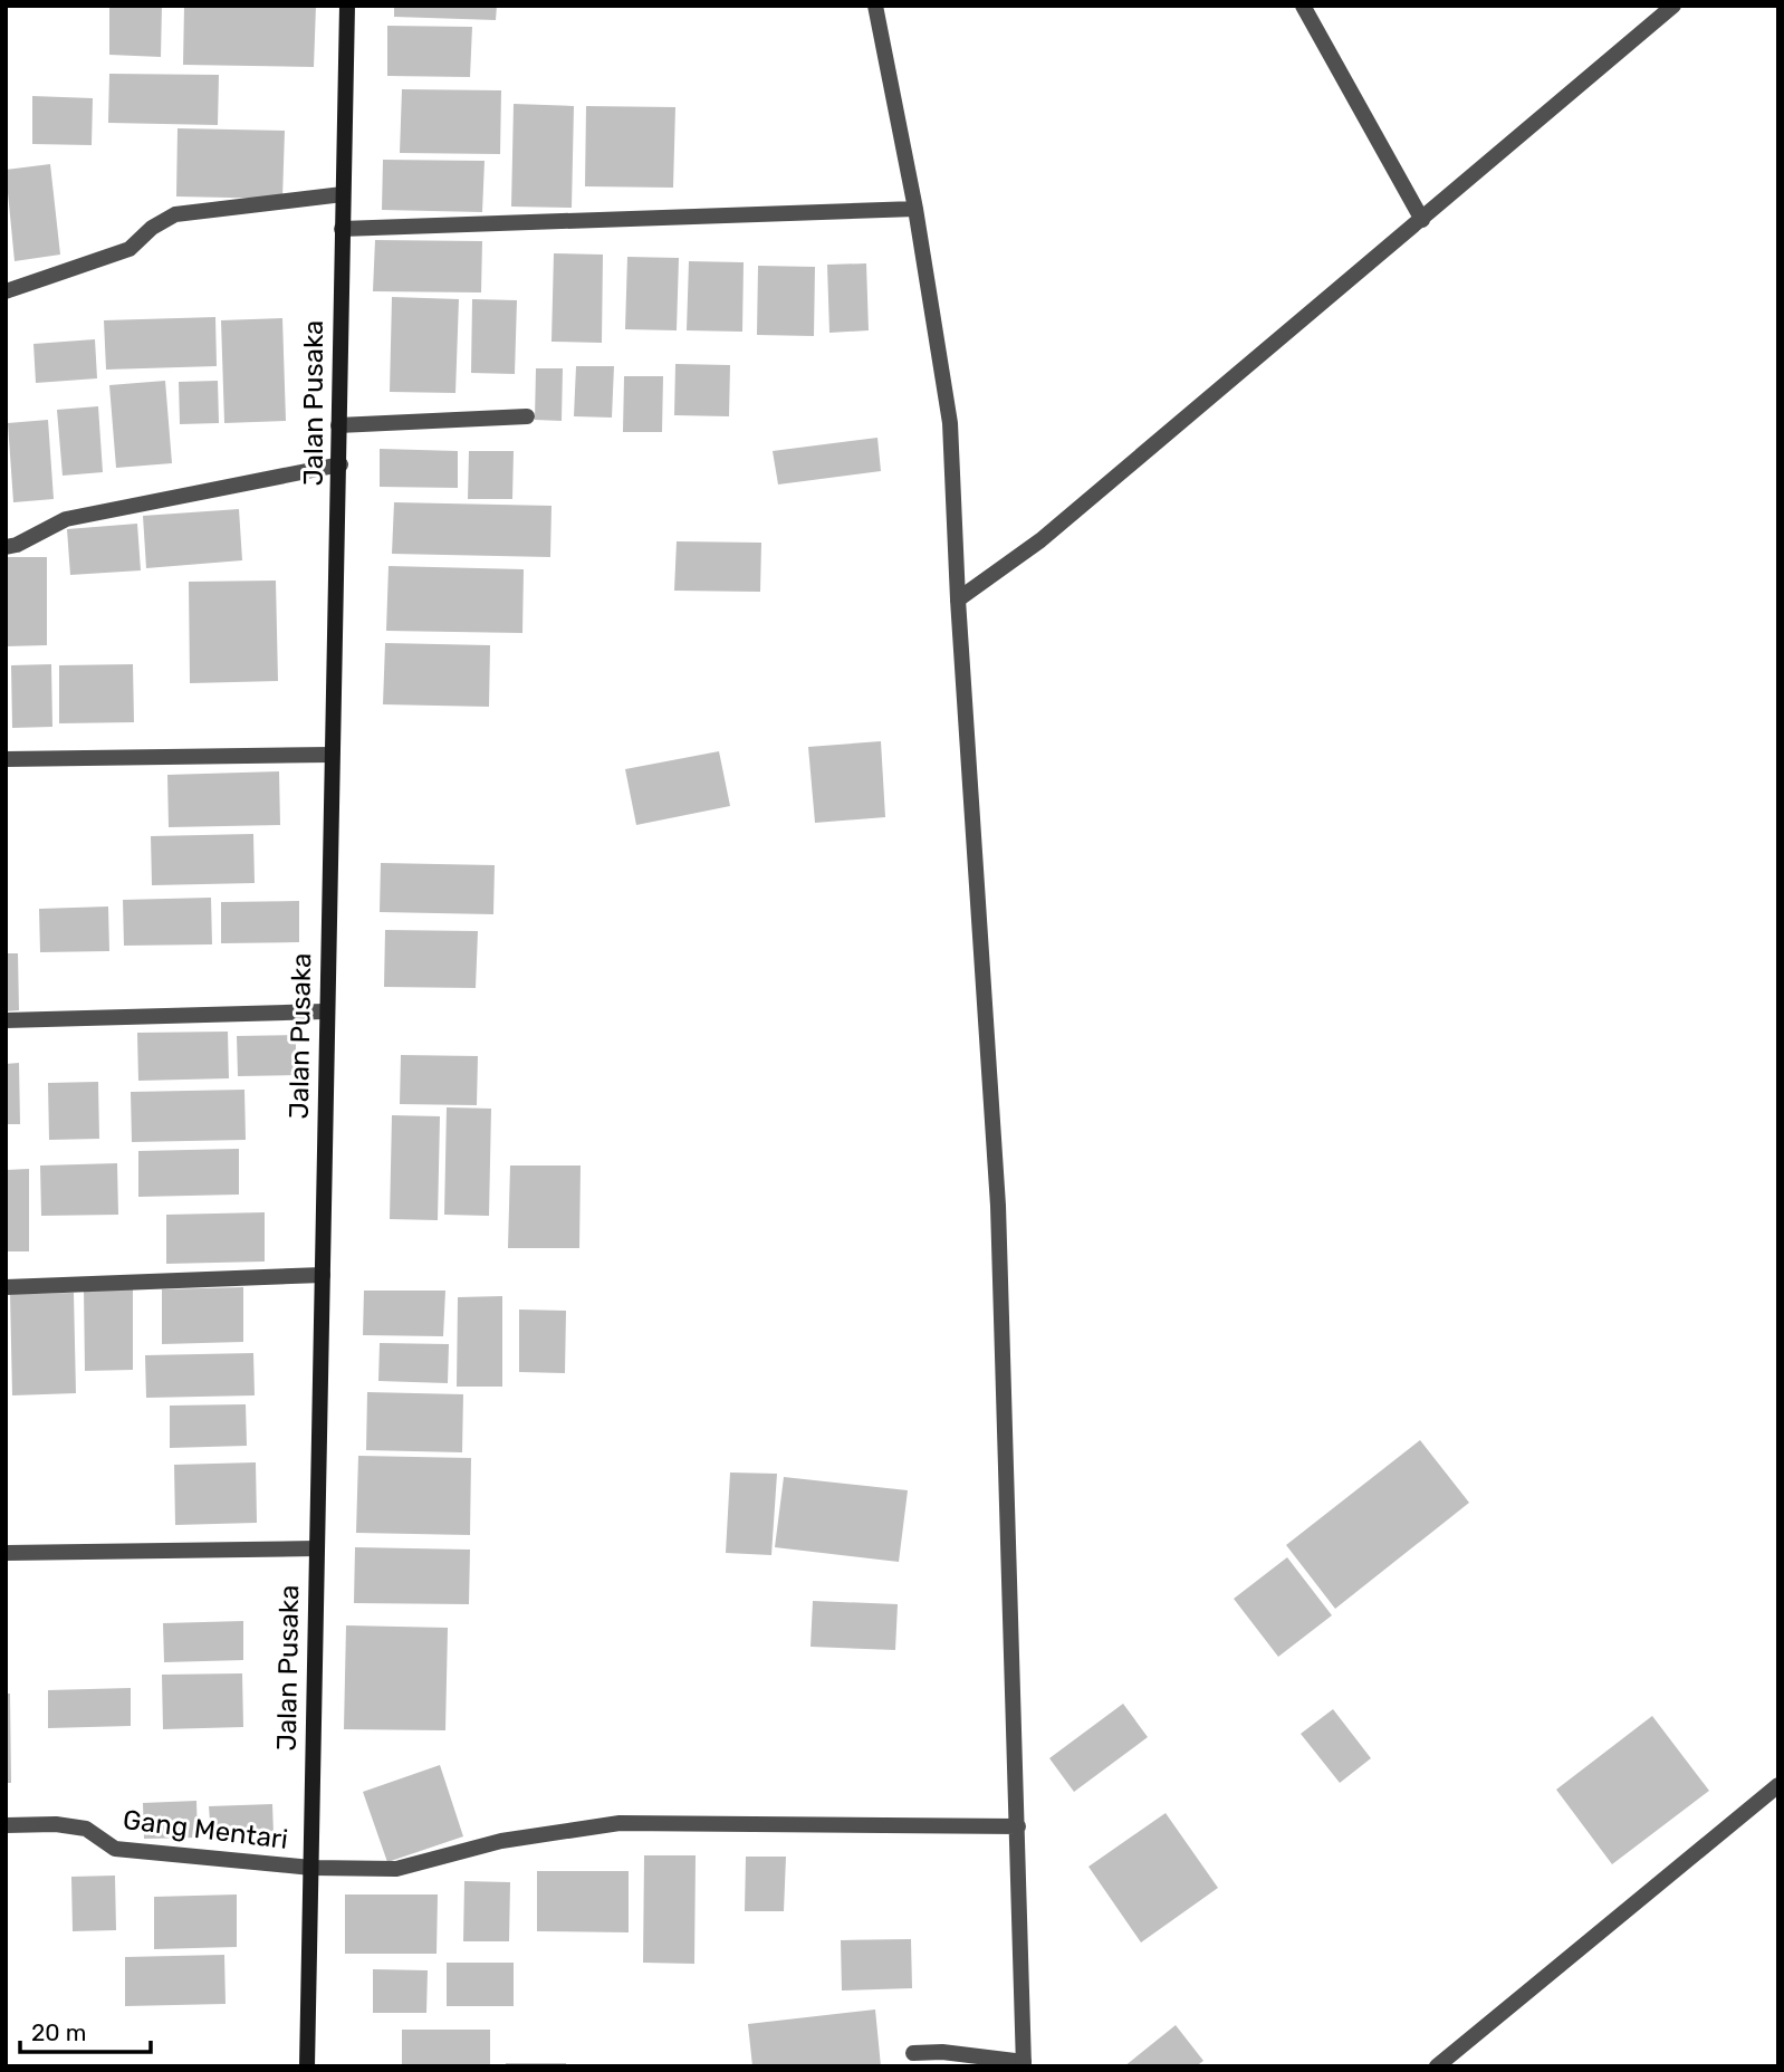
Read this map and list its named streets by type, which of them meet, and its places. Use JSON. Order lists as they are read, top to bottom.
{
  "streets": {
    "street": ["Jalan Pusaka", "Gang Mentari"]
  },
  "crossings": [
    ["Jalan Pusaka", "Gang Mentari"]
  ],
  "scale_bar": "20 m"
}
